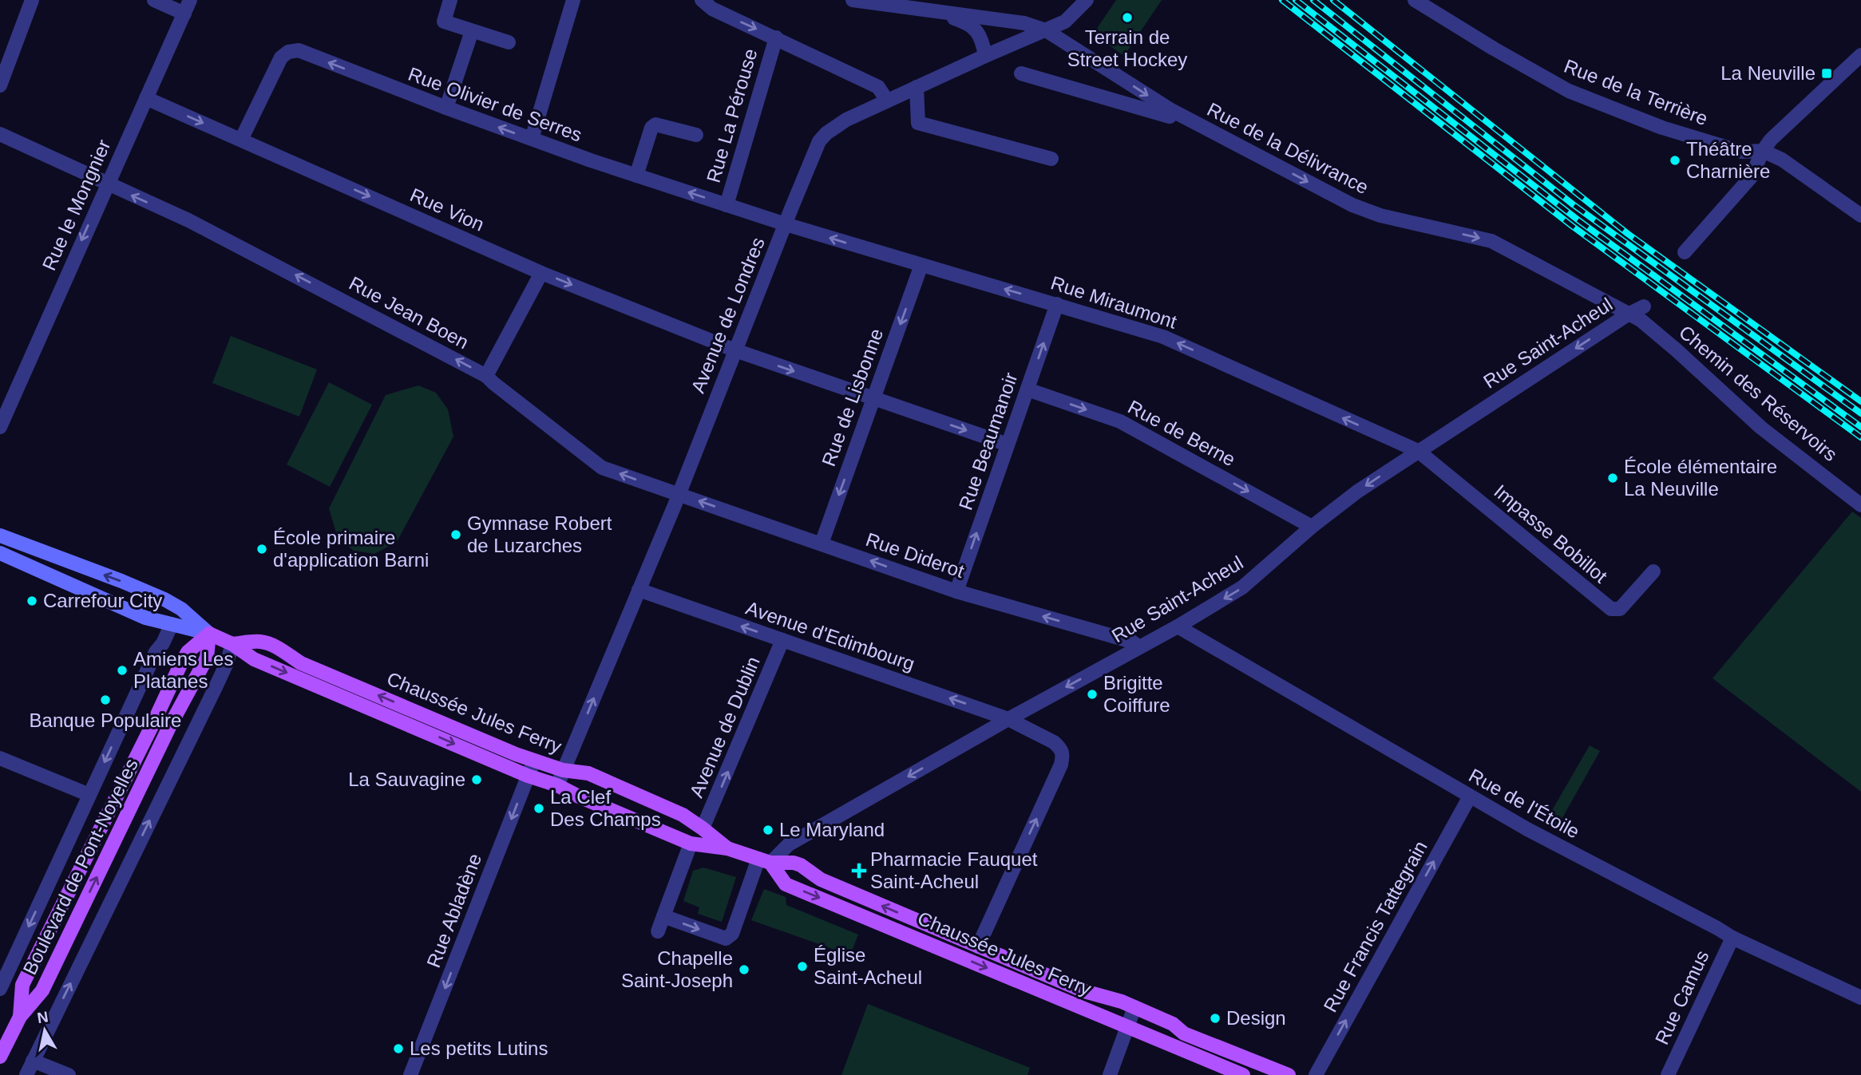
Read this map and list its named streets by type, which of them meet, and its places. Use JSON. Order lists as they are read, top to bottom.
{
  "streets": {
    "main road": ["Chaussée Jules Ferry", "Boulevard de Pont-Noyelles"],
    "street": [
      "Rue de la Terrière",
      "Rue Olivier de Serres",
      "Rue La Pérouse",
      "Rue de la Délivrance",
      "Rue le Mongnier",
      "Rue Vion",
      "Rue Miraumont",
      "Rue Jean Boen",
      "Avenue de Londres",
      "Rue Saint-Acheul",
      "Chemin des Réservoirs",
      "Rue de Lisbonne",
      "Rue de Berne",
      "Rue Beaumanoir",
      "Impasse Bobillot",
      "Rue Diderot",
      "Avenue d'Edimbourg",
      "Avenue de Dublin",
      "Rue de l'Étoile",
      "Rue Abladène",
      "Rue Francis Tattegrain",
      "Rue Camus"
    ]
  },
  "crossings": [
    ["Rue Olivier de Serres", "Rue La Pérouse"],
    ["Rue Olivier de Serres", "Rue Vion"],
    ["Rue Olivier de Serres", "Rue Miraumont"],
    ["Rue Olivier de Serres", "Avenue de Londres"],
    ["Rue de la Délivrance", "Avenue de Londres"],
    ["Rue de la Délivrance", "Rue Saint-Acheul"],
    ["Rue de la Délivrance", "Chemin des Réservoirs"],
    ["Rue le Mongnier", "Rue Vion"],
    ["Rue le Mongnier", "Rue Jean Boen"],
    ["Rue Vion", "Avenue de Londres"],
    ["Rue Vion", "Rue de Lisbonne"],
    ["Rue Vion", "Rue Beaumanoir"],
    ["Rue Miraumont", "Avenue de Londres"],
    ["Rue Miraumont", "Rue Saint-Acheul"],
    ["Rue Miraumont", "Rue de Lisbonne"],
    ["Rue Miraumont", "Rue Beaumanoir"],
    ["Rue Miraumont", "Impasse Bobillot"],
    ["Rue Jean Boen", "Avenue de Londres"],
    ["Rue Jean Boen", "Rue Diderot"],
    ["Avenue de Londres", "Rue Diderot"],
    ["Avenue de Londres", "Avenue d'Edimbourg"],
    ["Avenue de Londres", "Chaussée Jules Ferry"],
    ["Rue Saint-Acheul", "Chemin des Réservoirs"],
    ["Rue Saint-Acheul", "Rue de Berne"],
    ["Rue Saint-Acheul", "Impasse Bobillot"],
    ["Rue Saint-Acheul", "Rue Diderot"],
    ["Rue Saint-Acheul", "Avenue d'Edimbourg"],
    ["Rue Saint-Acheul", "Chaussée Jules Ferry"],
    ["Rue Saint-Acheul", "Rue de l'Étoile"],
    ["Rue de Lisbonne", "Rue Diderot"],
    ["Rue de Berne", "Rue Beaumanoir"],
    ["Rue Beaumanoir", "Rue Diderot"],
    ["Avenue d'Edimbourg", "Avenue de Dublin"],
    ["Chaussée Jules Ferry", "Avenue de Dublin"],
    ["Chaussée Jules Ferry", "Boulevard de Pont-Noyelles"],
    ["Chaussée Jules Ferry", "Rue Abladène"],
    ["Rue de l'Étoile", "Rue Francis Tattegrain"],
    ["Rue de l'Étoile", "Rue Camus"]
  ],
  "one_way": [
    "Rue Olivier de Serres",
    "Rue de la Délivrance",
    "Rue le Mongnier",
    "Rue Vion",
    "Rue Miraumont",
    "Rue Jean Boen",
    "Rue Saint-Acheul",
    "Rue de Lisbonne",
    "Rue de Berne",
    "Rue Beaumanoir",
    "Rue Diderot",
    "Avenue de Dublin",
    "Rue Abladène",
    "Rue Francis Tattegrain"
  ],
  "places": {
    "other": [
      "Terrain de Street Hockey",
      "Théâtre Charnière",
      "École élémentaire La Neuville",
      "Gymnase Robert de Luzarches",
      "École primaire d'application Barni",
      "Carrefour City",
      "Amiens Les Platanes",
      "Brigitte Coiffure",
      "Banque Populaire",
      "La Sauvagine",
      "La Clef Des Champs",
      "Le Maryland",
      "Église Saint-Acheul",
      "Chapelle Saint-Joseph",
      "Design",
      "Les petits Lutins"
    ],
    "transit": ["La Neuville"],
    "health": ["Pharmacie Fauquet Saint-Acheul"]
  },
  "north": "top"
}
